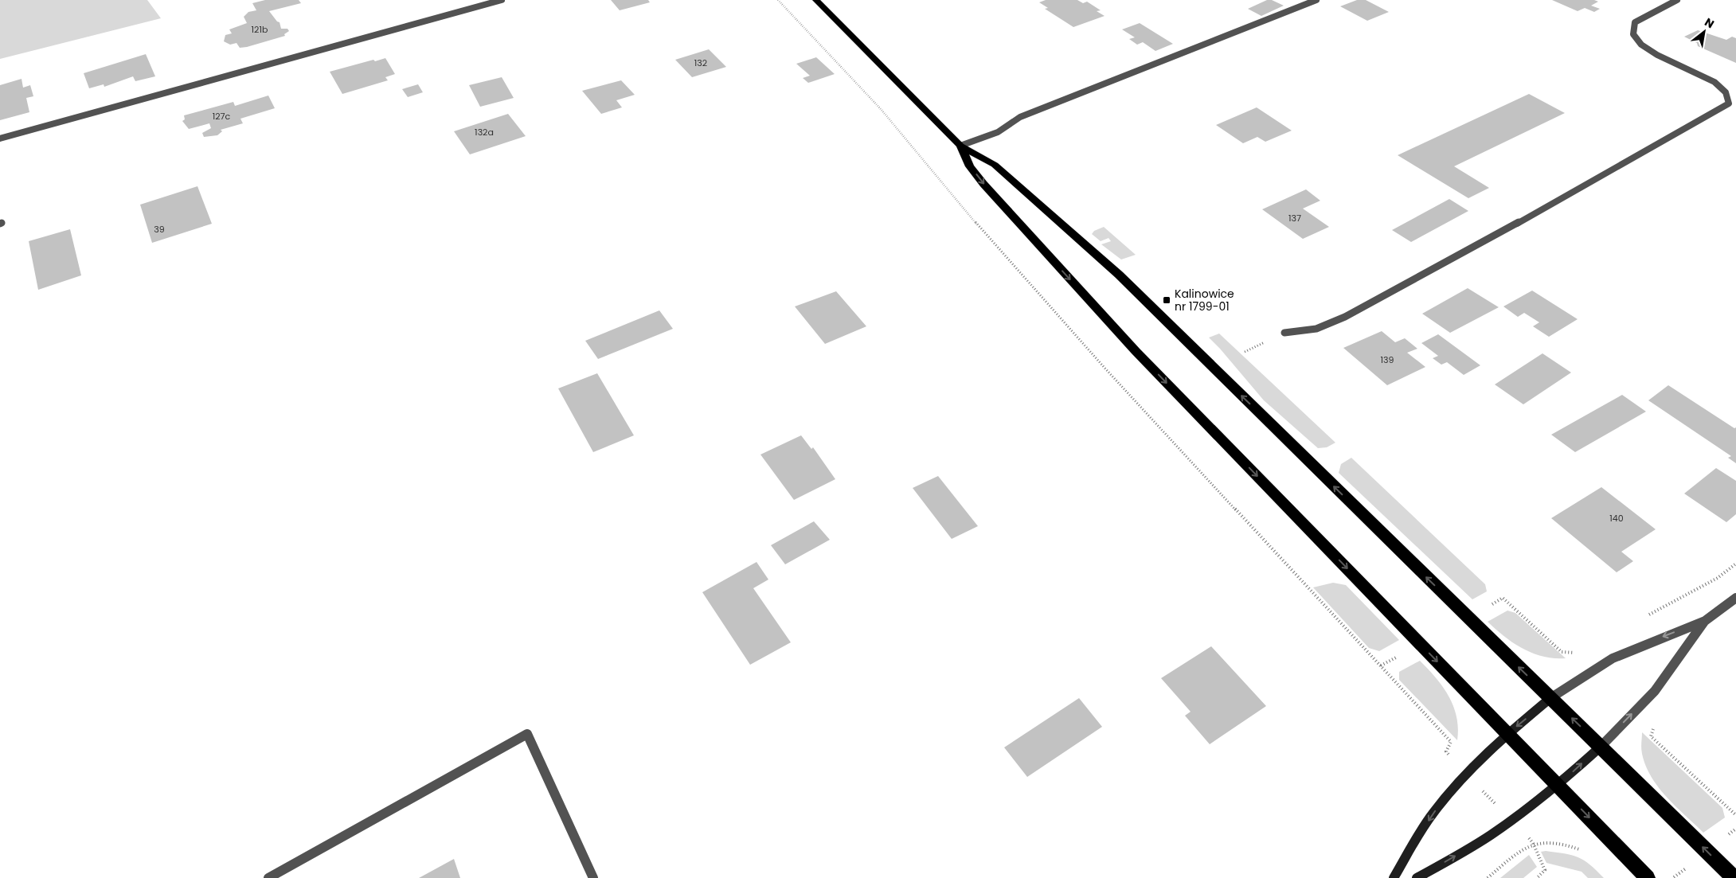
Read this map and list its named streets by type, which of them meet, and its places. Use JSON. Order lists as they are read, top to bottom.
{
  "places": {
    "transit": ["Kalinowice nr 1799-01"]
  },
  "house_numbers": [
    "121b",
    "132",
    "127c",
    "132a",
    "137",
    "39",
    "139",
    "140"
  ],
  "north": "top right"
}
